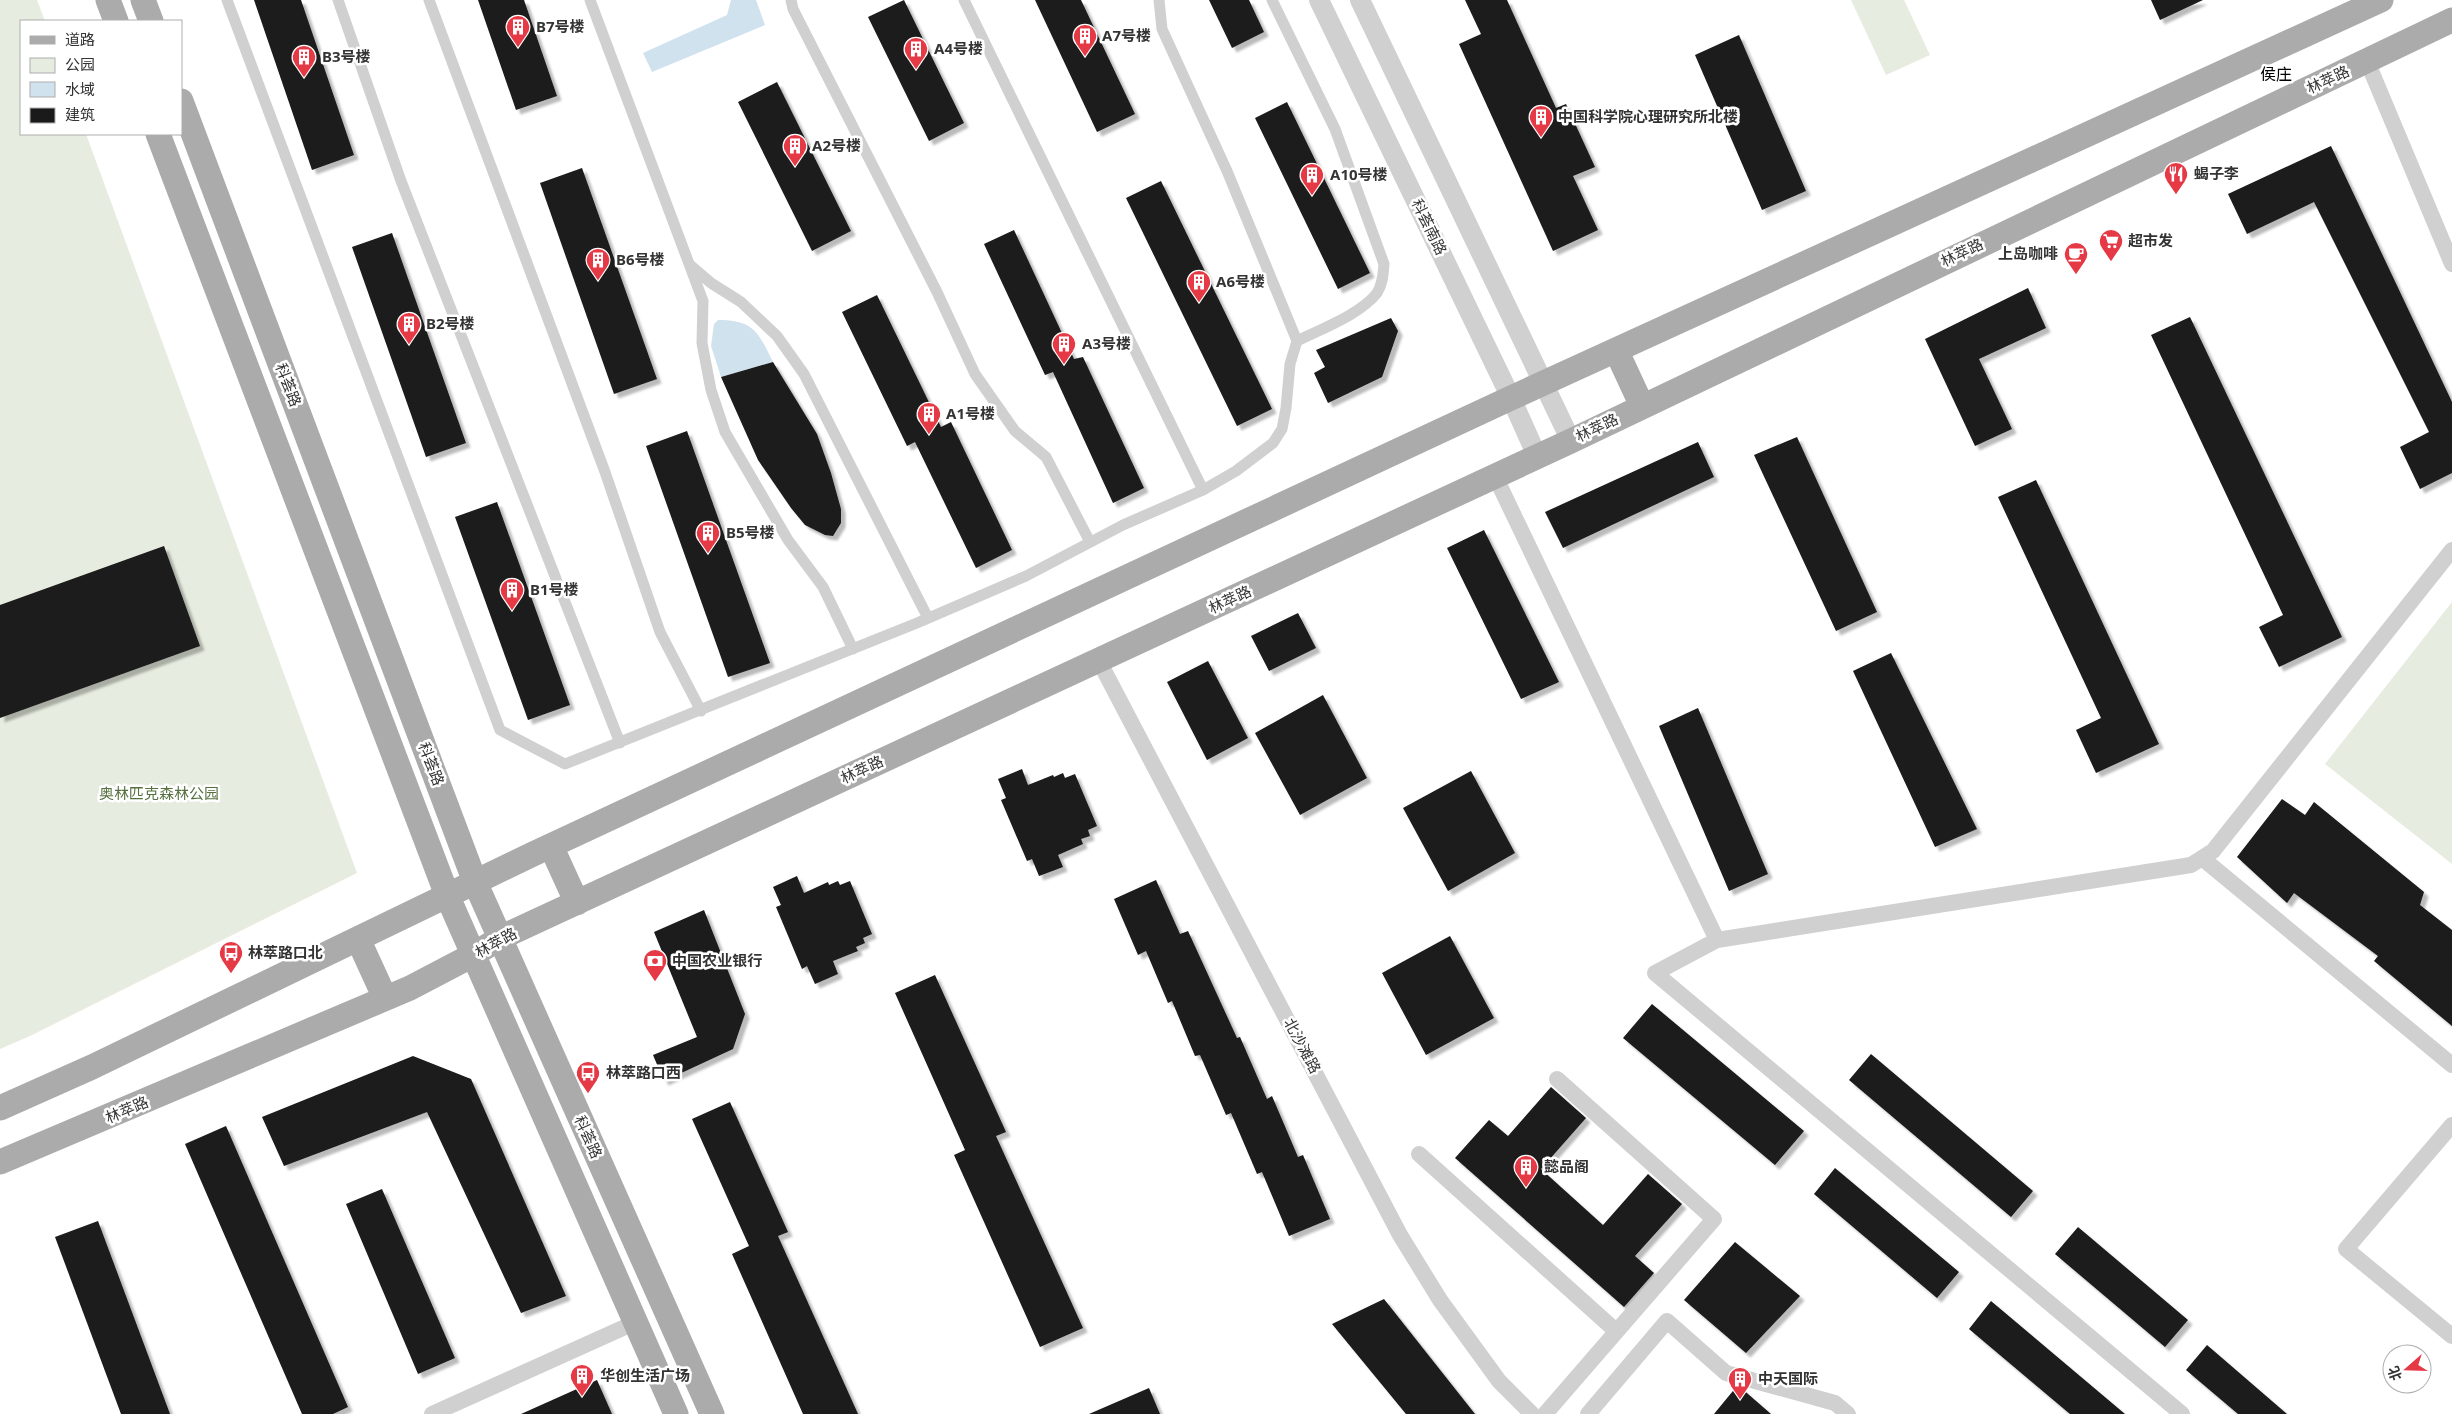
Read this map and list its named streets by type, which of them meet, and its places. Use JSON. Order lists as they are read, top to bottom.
{
  "streets": {
    "main road": ["林萃路", "科荟路"],
    "street": ["科荟南路", "北沙滩路"]
  },
  "crossings": [
    ["林萃路", "科荟南路"],
    ["林萃路", "科荟路"],
    ["林萃路", "北沙滩路"]
  ],
  "districts": ["侯庄"],
  "parks": ["奥林匹克森林公园"],
  "places": {
    "building": [
      "B7号楼",
      "A7号楼",
      "A4号楼",
      "B3号楼",
      "中国科学院心理研究所北楼",
      "A2号楼",
      "A10号楼",
      "B6号楼",
      "A6号楼",
      "B2号楼",
      "A3号楼",
      "A1号楼",
      "B5号楼",
      "B1号楼",
      "懿品阁",
      "华创生活广场",
      "中天国际"
    ],
    "restaurant": ["蝎子李"],
    "supermarket": ["超市发"],
    "cafe": ["上岛咖啡"],
    "bus stop": ["林萃路口北", "林萃路口西"],
    "bank": ["中国农业银行"]
  },
  "legend": [
    "道路",
    "公园",
    "水域",
    "建筑"
  ],
  "north": "left"
}
